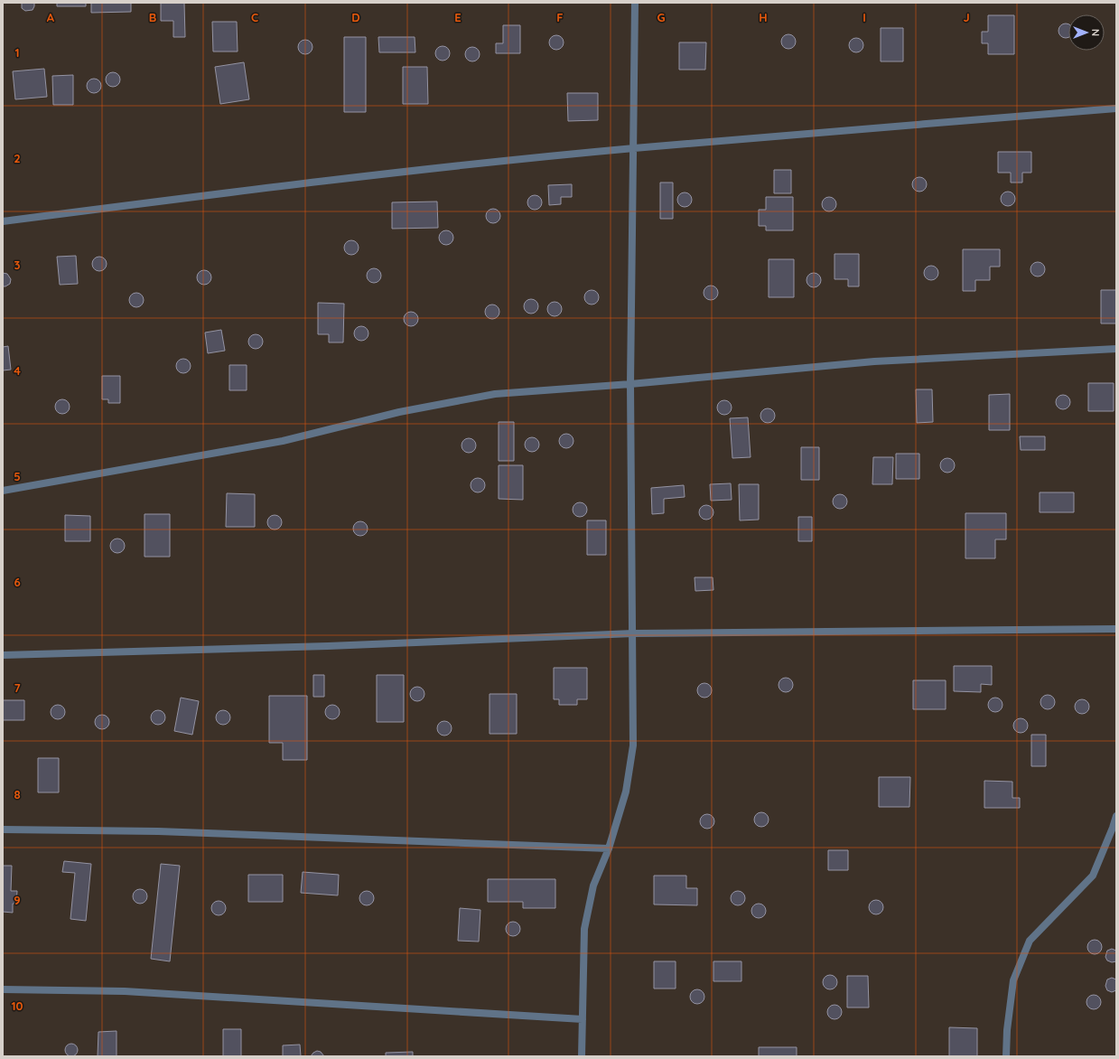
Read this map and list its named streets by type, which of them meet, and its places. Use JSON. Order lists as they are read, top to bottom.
{
  "north": "right",
  "grid": {
    "columns": [
      "A",
      "B",
      "C",
      "D",
      "E",
      "F",
      "G",
      "H",
      "I",
      "J"
    ],
    "rows": [
      "1",
      "2",
      "3",
      "4",
      "5",
      "6",
      "7",
      "8",
      "9",
      "10"
    ]
  }
}
